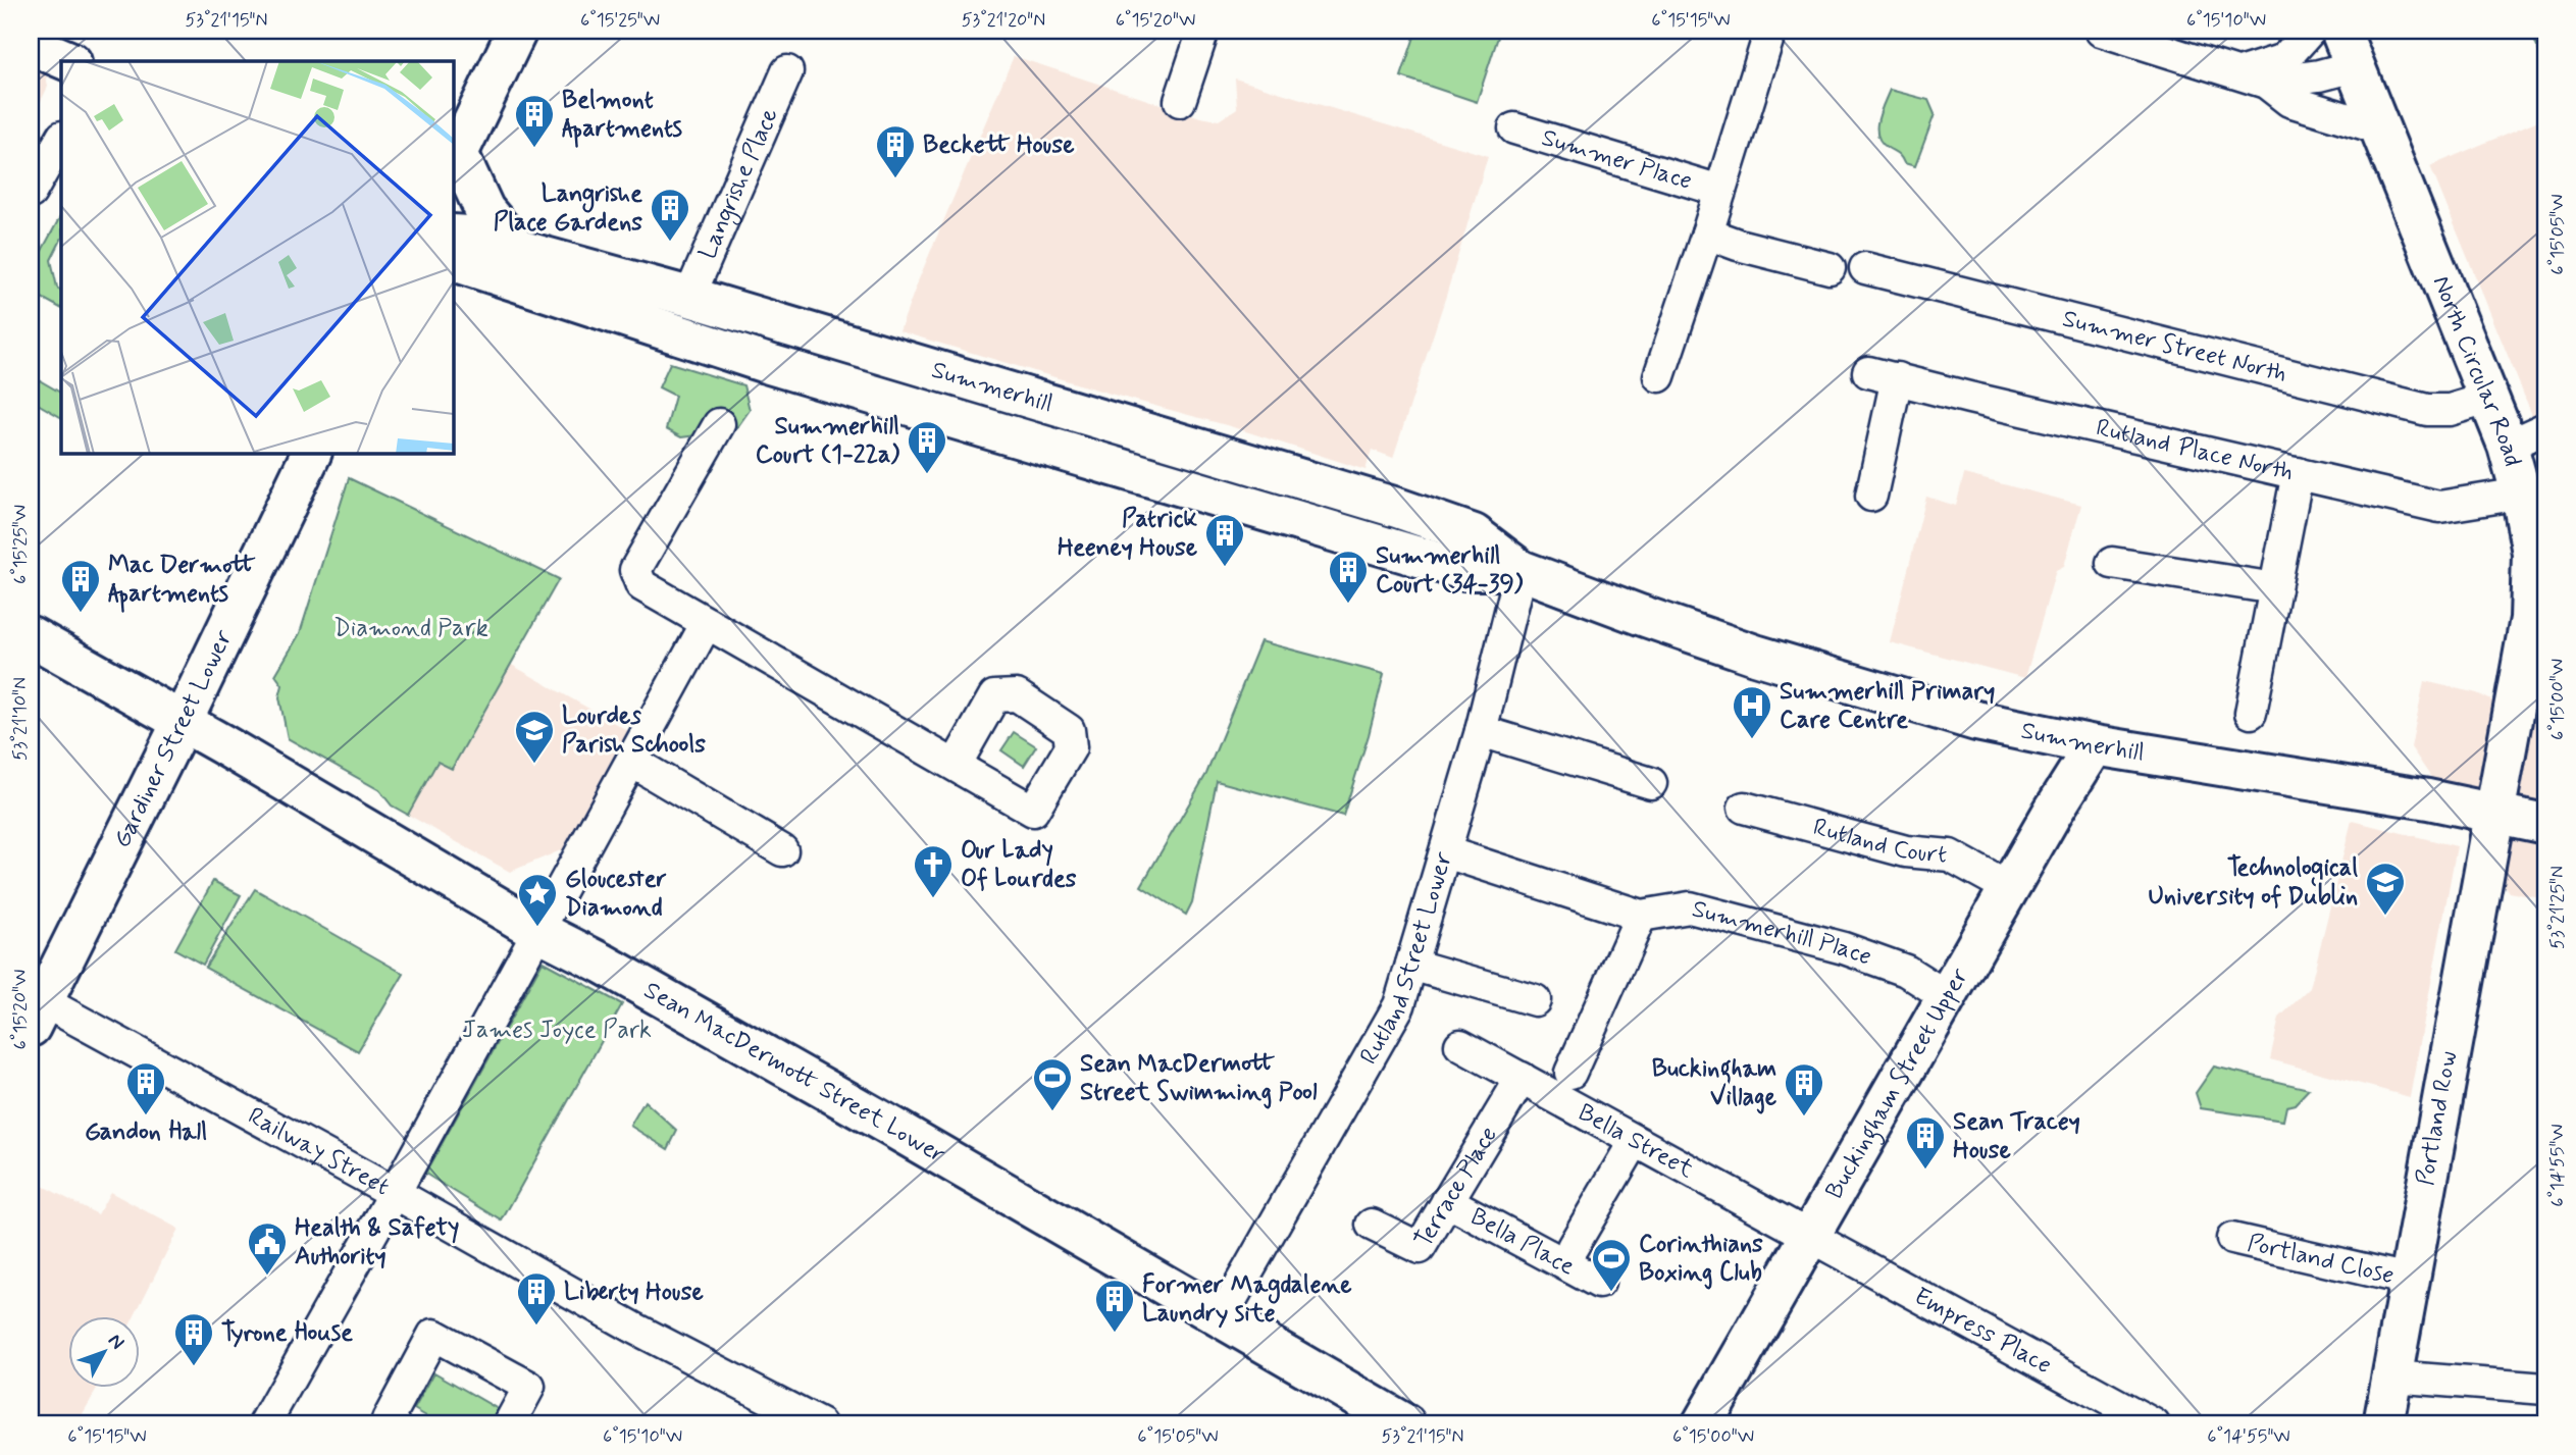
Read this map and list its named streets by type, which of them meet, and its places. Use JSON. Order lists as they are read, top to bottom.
{
  "streets": {
    "main road": [
      "North Circular Road",
      "Summerhill",
      "Gardiner Street Lower",
      "Sean MacDermott Street Lower",
      "Buckingham Street Upper",
      "Portland Row"
    ],
    "street": [
      "Summer Place",
      "Langrishe Place",
      "Summer Street North",
      "Rutland Place North",
      "Rutland Court",
      "Summerhill Place",
      "Rutland Street Lower",
      "Bella Street",
      "Railway Street",
      "Terrace Place",
      "Bella Place",
      "Portland Close",
      "Empress Place"
    ]
  },
  "crossings": [
    ["Langrishe Place", "Summerhill"],
    ["Summer Street North", "North Circular Road"],
    ["North Circular Road", "Summerhill"],
    ["North Circular Road", "Rutland Place North"],
    ["North Circular Road", "Portland Row"],
    ["Summerhill", "Rutland Street Lower"],
    ["Summerhill", "Buckingham Street Upper"],
    ["Summerhill", "Portland Row"],
    ["Gardiner Street Lower", "Sean MacDermott Street Lower"],
    ["Gardiner Street Lower", "Railway Street"],
    ["Rutland Court", "Buckingham Street Upper"],
    ["Summerhill Place", "Rutland Street Lower"],
    ["Summerhill Place", "Buckingham Street Upper"],
    ["Rutland Street Lower", "Sean MacDermott Street Lower"],
    ["Buckingham Street Upper", "Bella Street"],
    ["Buckingham Street Upper", "Empress Place"],
    ["Portland Row", "Portland Close"],
    ["Bella Street", "Terrace Place"],
    ["Bella Street", "Empress Place"],
    ["Terrace Place", "Bella Place"]
  ],
  "parks": ["Diamond Park", "James Joyce Park"],
  "places": {
    "building": [
      "Belmont Apartments",
      "Beckett House",
      "Langrishe Place Gardens",
      "Summerhill Court (1-22a)",
      "Patrick Heeney House",
      "Summerhill Court (34-39)",
      "Mac Dermott Apartments",
      "Gandon Hall",
      "Buckingham Village",
      "Sean Tracey House",
      "Liberty House",
      "Former Magdalene Laundry site",
      "Tyrone House"
    ],
    "hospital": ["Summerhill Primary Care Centre"],
    "school or university": ["Lourdes Parish Schools", "Technological University of Dublin"],
    "church": ["Our Lady Of Lourdes"],
    "place": ["Gloucester Diamond"],
    "sports": ["Sean MacDermott Street Swimming Pool", "Corinthians Boxing Club"],
    "public building": ["Health & Safety Authority"]
  },
  "north": "top right",
  "coordinates": [
    "53°21'15\"N",
    "6°15'25\"W",
    "53°21'20\"N",
    "6°15'20\"W",
    "6°15'15\"W",
    "6°15'10\"W",
    "6°15'05\"W",
    "6°15'00\"W",
    "53°21'10\"N",
    "53°21'25\"N",
    "6°14'55\"W"
  ]
}
